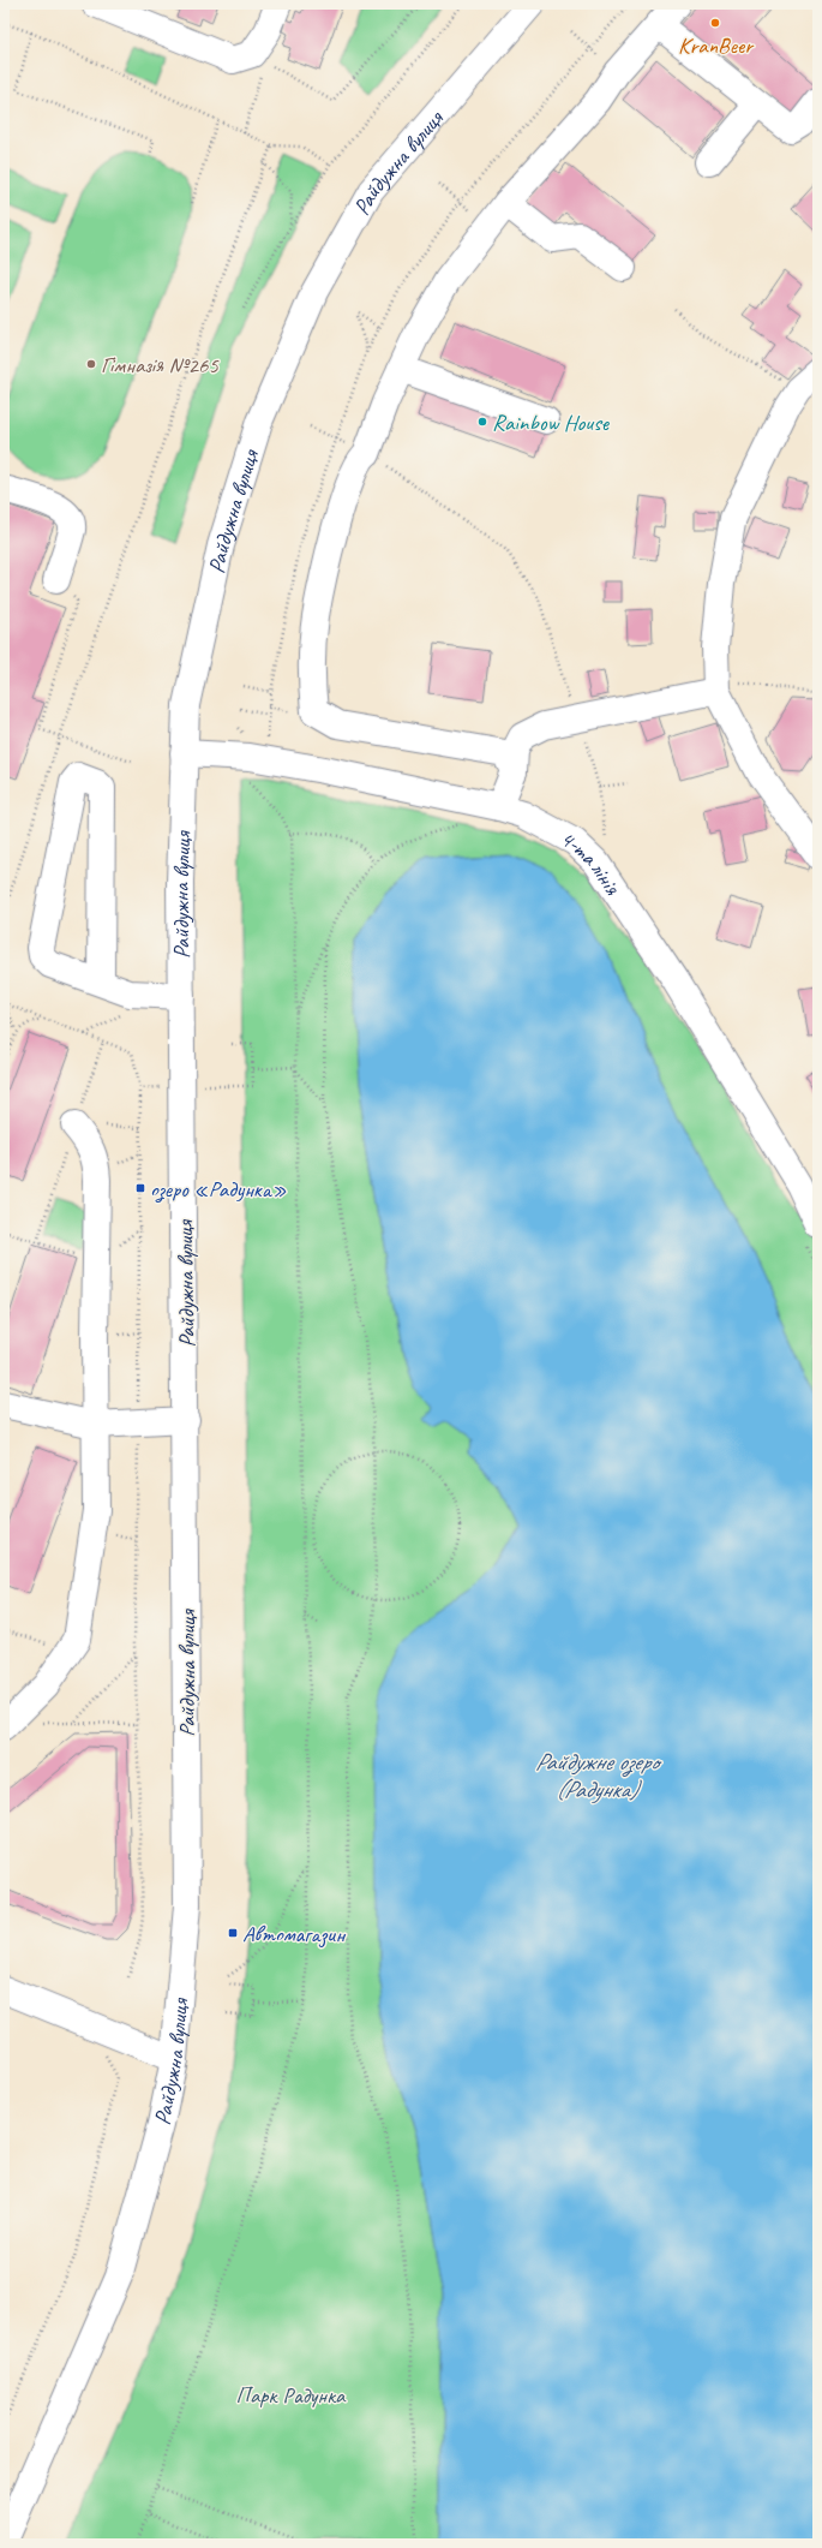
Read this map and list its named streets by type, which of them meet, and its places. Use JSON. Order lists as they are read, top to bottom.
{
  "streets": {
    "street": ["Райдужна вулиця", "4-та лінія"]
  },
  "crossings": [
    ["Райдужна вулиця", "4-та лінія"]
  ],
  "water": ["Райдужне озеро (Радунка)"],
  "parks": ["Парк Радунка"],
  "places": {
    "other": ["KranBeer", "Гімназія №265", "Rainbow House"],
    "transit": ["озеро «Радунка»", "Автомагазин"]
  }
}
